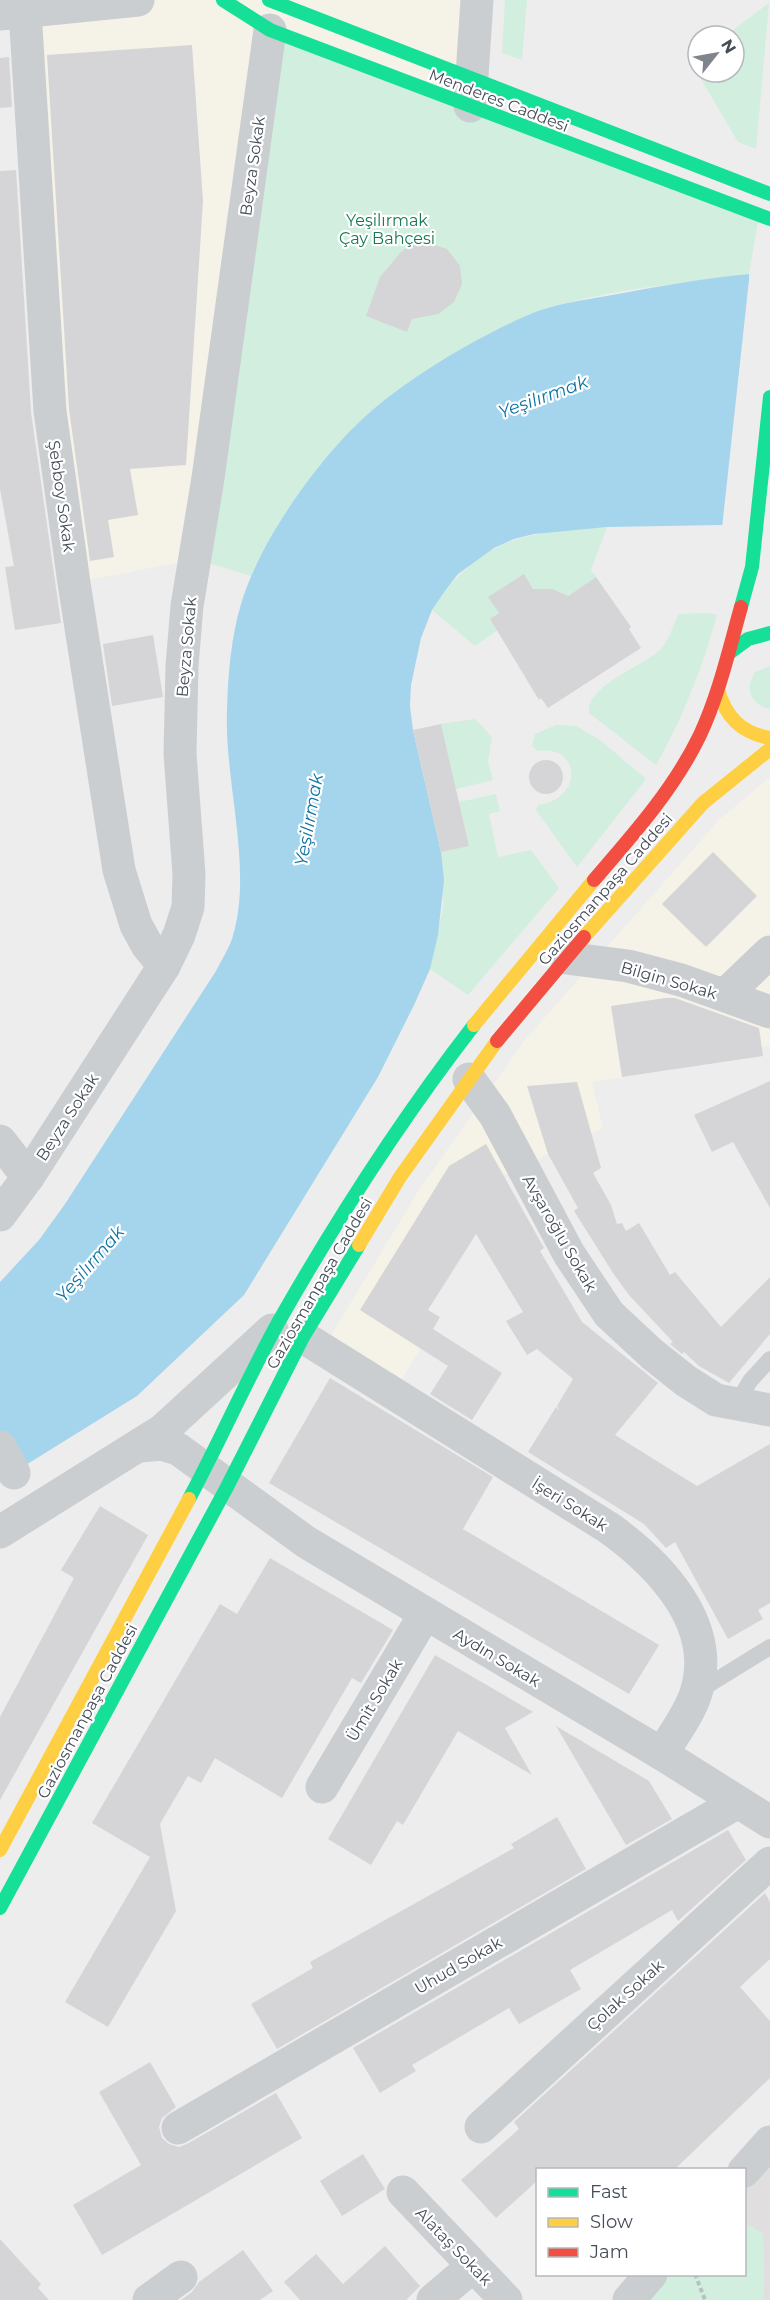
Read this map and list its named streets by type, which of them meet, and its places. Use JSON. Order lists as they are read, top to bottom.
{
  "streets": {
    "main road": ["Menderes Caddesi", "Gaziosmanpaşa Caddesi"],
    "street": [
      "Beyza Sokak",
      "Şebboy Sokak",
      "Bilgin Sokak",
      "Avşaroğlu Sokak",
      "İşeri Sokak",
      "Aydın Sokak",
      "Ümit Sokak",
      "Uhud Sokak",
      "Çolak Sokak",
      "Alataş Sokak"
    ]
  },
  "crossings": [
    ["Menderes Caddesi", "Beyza Sokak"],
    ["Beyza Sokak", "Şebboy Sokak"],
    ["Gaziosmanpaşa Caddesi", "Bilgin Sokak"],
    ["Gaziosmanpaşa Caddesi", "Avşaroğlu Sokak"],
    ["Gaziosmanpaşa Caddesi", "İşeri Sokak"],
    ["Gaziosmanpaşa Caddesi", "Aydın Sokak"],
    ["İşeri Sokak", "Aydın Sokak"],
    ["Aydın Sokak", "Ümit Sokak"],
    ["Aydın Sokak", "Uhud Sokak"]
  ],
  "water": ["Yeşilırmak"],
  "parks": ["Yeşilırmak Çay Bahçesi"],
  "legend": ["Fast", "Slow", "Jam"],
  "north": "top right"
}
